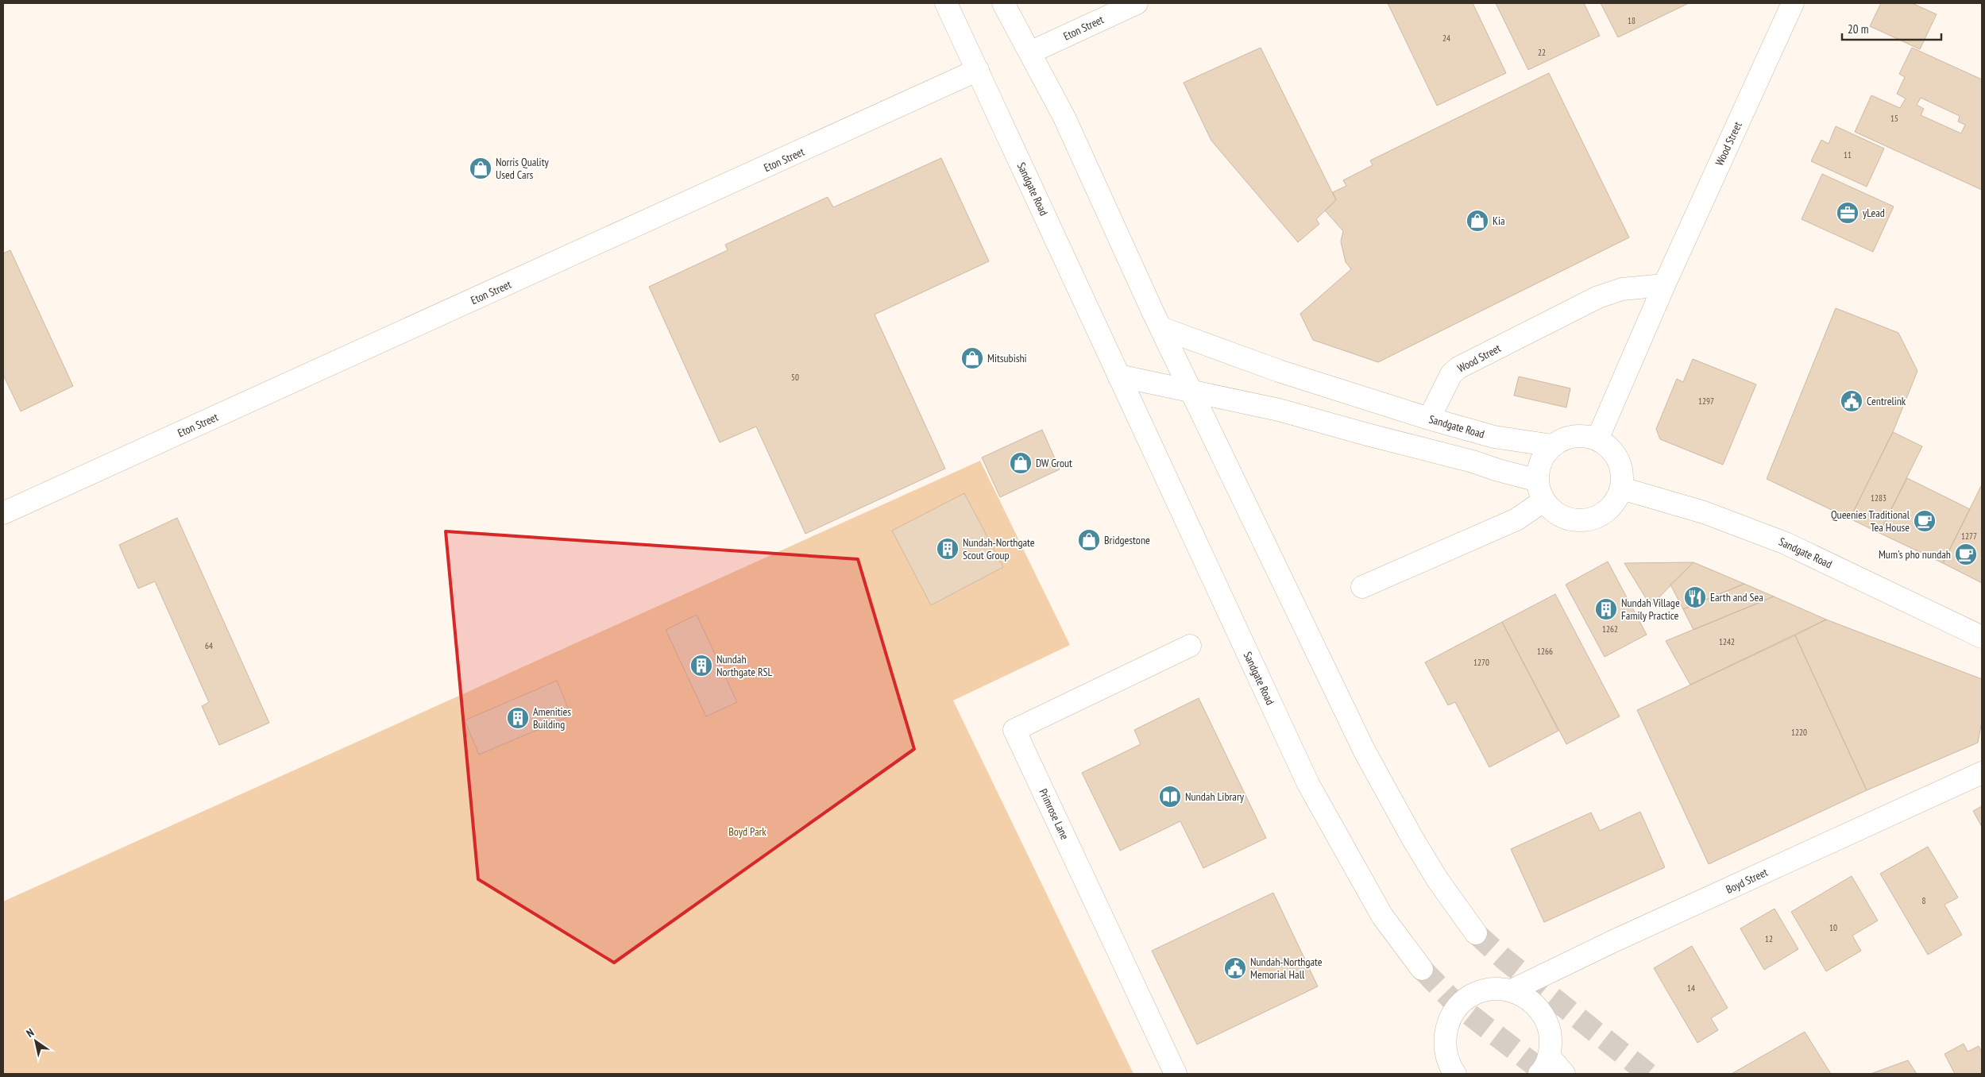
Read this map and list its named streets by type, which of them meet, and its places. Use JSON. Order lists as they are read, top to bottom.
{
  "streets": {
    "main road": [
      "Eton Street",
      "Wood Street",
      "Sandgate Road",
      "Primrose Lane",
      "Boyd Street"
    ]
  },
  "crossings": [
    ["Eton Street", "Sandgate Road"],
    ["Wood Street", "Sandgate Road"]
  ],
  "parks": ["Boyd Park"],
  "places": {
    "shop": [
      "Norris Quality Used Cars",
      "Kia",
      "Mitsubishi",
      "DW Grout",
      "Bridgestone"
    ],
    "office": ["yLead"],
    "public building": ["Centrelink", "Nundah-Northgate Memorial Hall"],
    "cafe": ["Queenies Traditional Tea House", "Mum's pho nundah"],
    "building": [
      "Nundah-Northgate Scout Group",
      "Nundah Village Family Practice",
      "Nundah Northgate RSL",
      "Amenities Building"
    ],
    "restaurant": ["Earth and Sea"],
    "library": ["Nundah Library"]
  },
  "house_numbers": [
    "18",
    "24",
    "22",
    "15",
    "11",
    "50",
    "1297",
    "1283",
    "1277",
    "1262",
    "1242",
    "64",
    "1266",
    "1270",
    "1220",
    "8",
    "10",
    "12",
    "14"
  ],
  "scale_bar": "20 m",
  "north": "top left"
}
